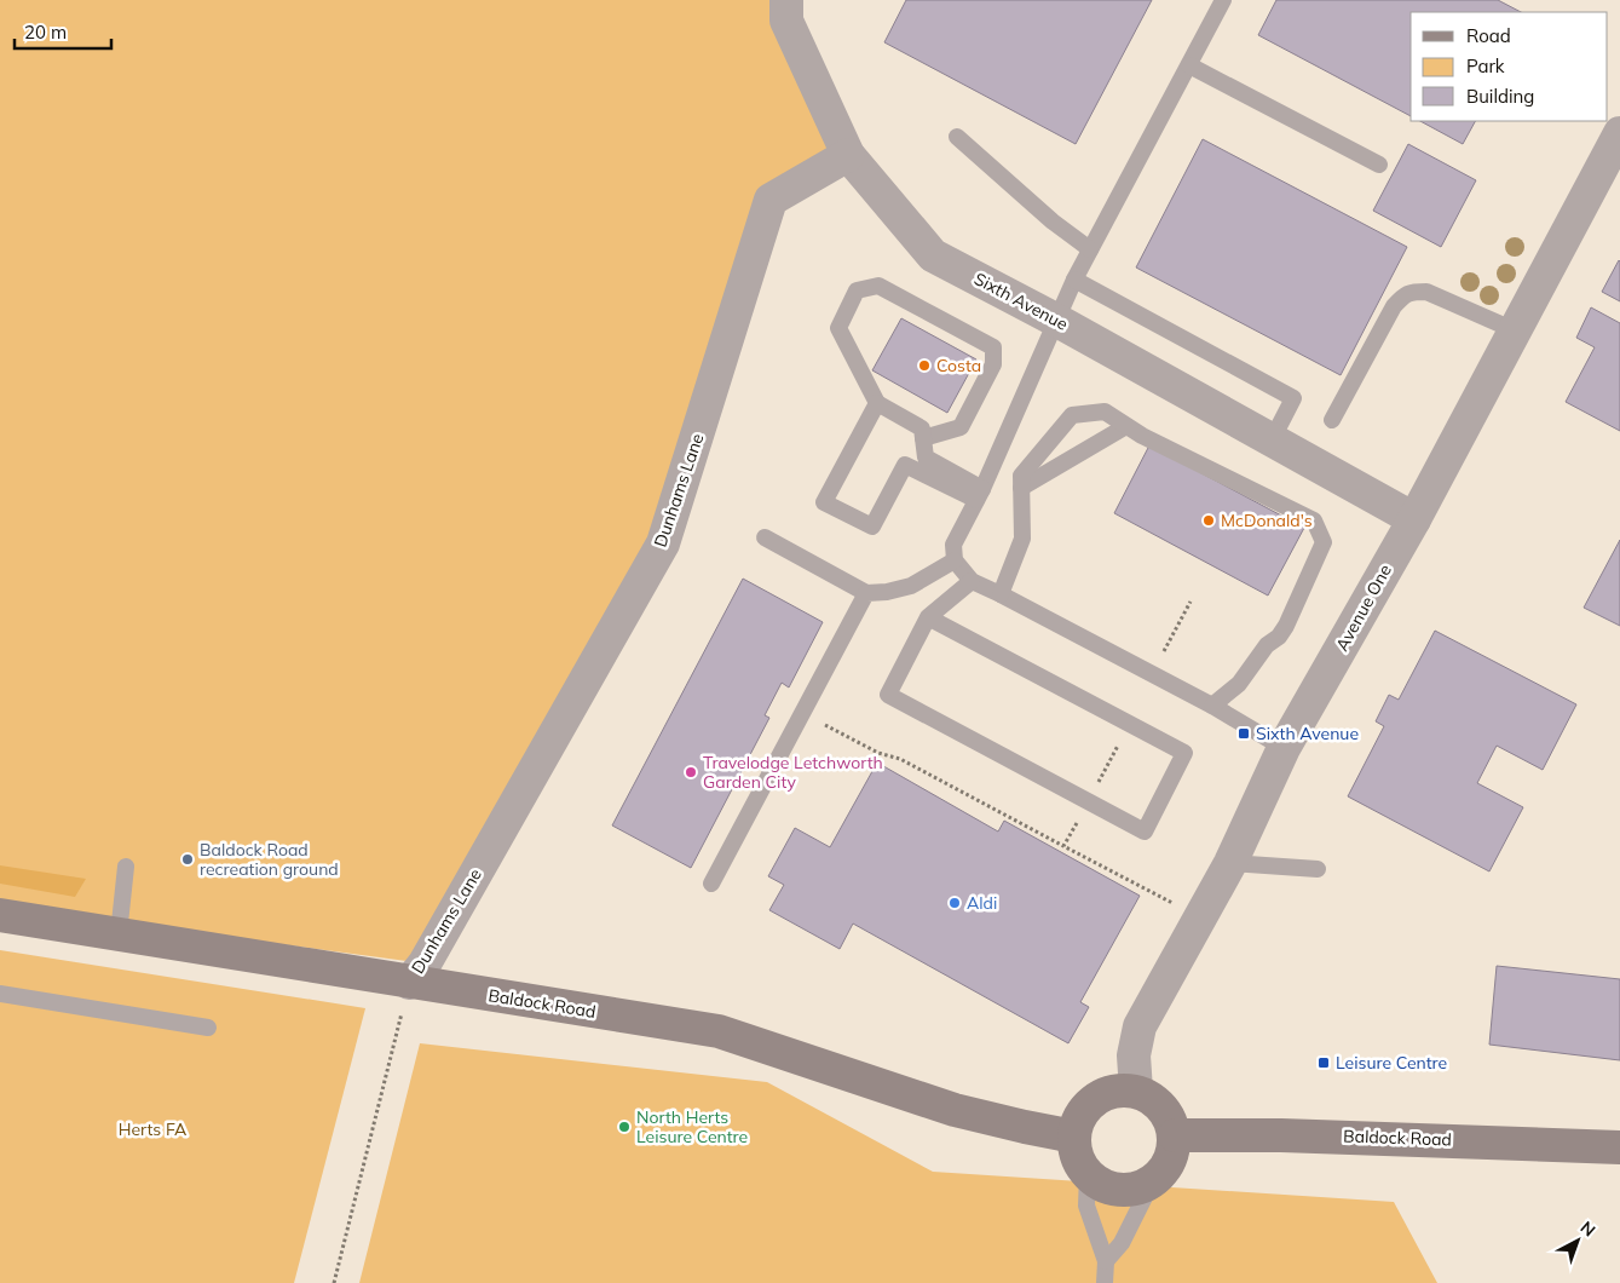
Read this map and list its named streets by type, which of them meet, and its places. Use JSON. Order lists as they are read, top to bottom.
{
  "streets": {
    "main road": ["Baldock Road"],
    "street": ["Sixth Avenue", "Dunhams Lane", "Avenue One"]
  },
  "crossings": [
    ["Sixth Avenue", "Dunhams Lane"],
    ["Sixth Avenue", "Avenue One"],
    ["Dunhams Lane", "Baldock Road"],
    ["Avenue One", "Baldock Road"]
  ],
  "parks": ["Herts FA"],
  "places": {
    "other": [
      "Costa",
      "McDonald's",
      "Travelodge Letchworth Garden City",
      "Baldock Road recreation ground",
      "Aldi",
      "North Herts Leisure Centre"
    ],
    "transit": ["Sixth Avenue", "Leisure Centre"]
  },
  "legend": ["Road", "Park", "Building"],
  "scale_bar": "20 m",
  "north": "top right"
}
